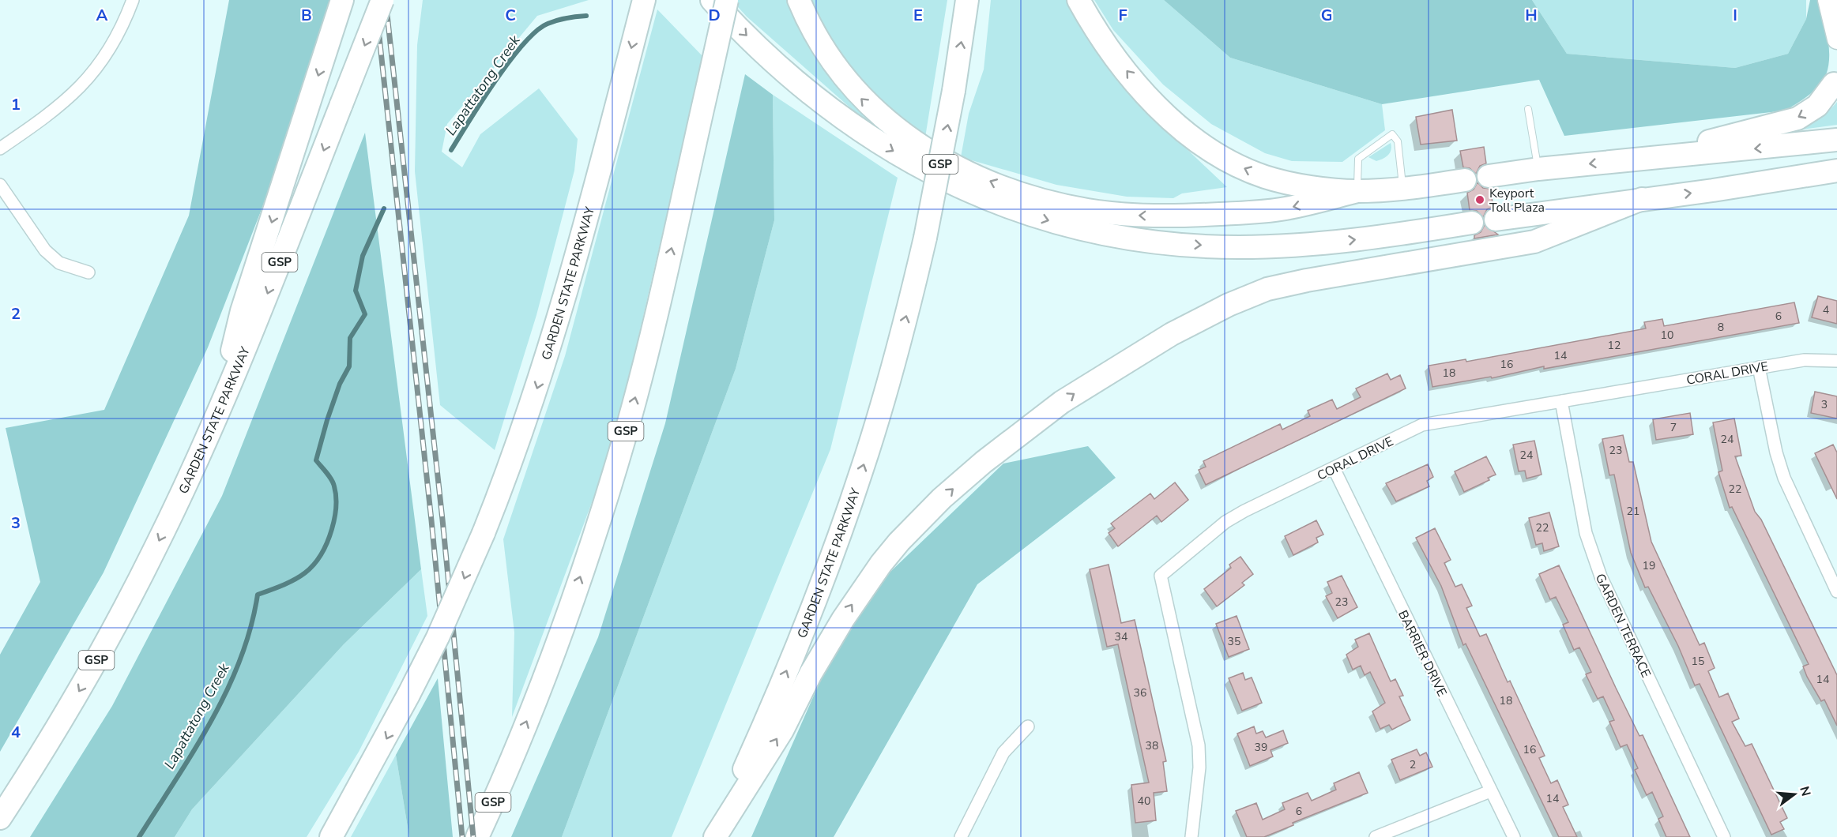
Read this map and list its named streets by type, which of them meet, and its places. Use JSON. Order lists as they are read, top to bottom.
{
  "streets": {
    "highway": ["GSP", "GARDEN STATE PARKWAY"],
    "street": ["CORAL DRIVE", "GARDEN TERRACE", "BARRIER DRIVE"]
  },
  "crossings": [
    ["CORAL DRIVE", "GARDEN TERRACE"],
    ["CORAL DRIVE", "BARRIER DRIVE"]
  ],
  "water": ["Lapattatong Creek"],
  "places": ["Keyport Toll Plaza"],
  "house_numbers": [
    "4",
    "6",
    "8",
    "10",
    "12",
    "14",
    "16",
    "18",
    "3",
    "7",
    "24",
    "23",
    "24",
    "22",
    "21",
    "22",
    "19",
    "23",
    "34",
    "35",
    "15",
    "14",
    "36",
    "18",
    "38",
    "39",
    "16",
    "2",
    "14",
    "40",
    "6"
  ],
  "north": "right",
  "grid": {
    "columns": [
      "A",
      "B",
      "C",
      "D",
      "E",
      "F",
      "G",
      "H",
      "I"
    ],
    "rows": [
      "1",
      "2",
      "3",
      "4"
    ]
  }
}
